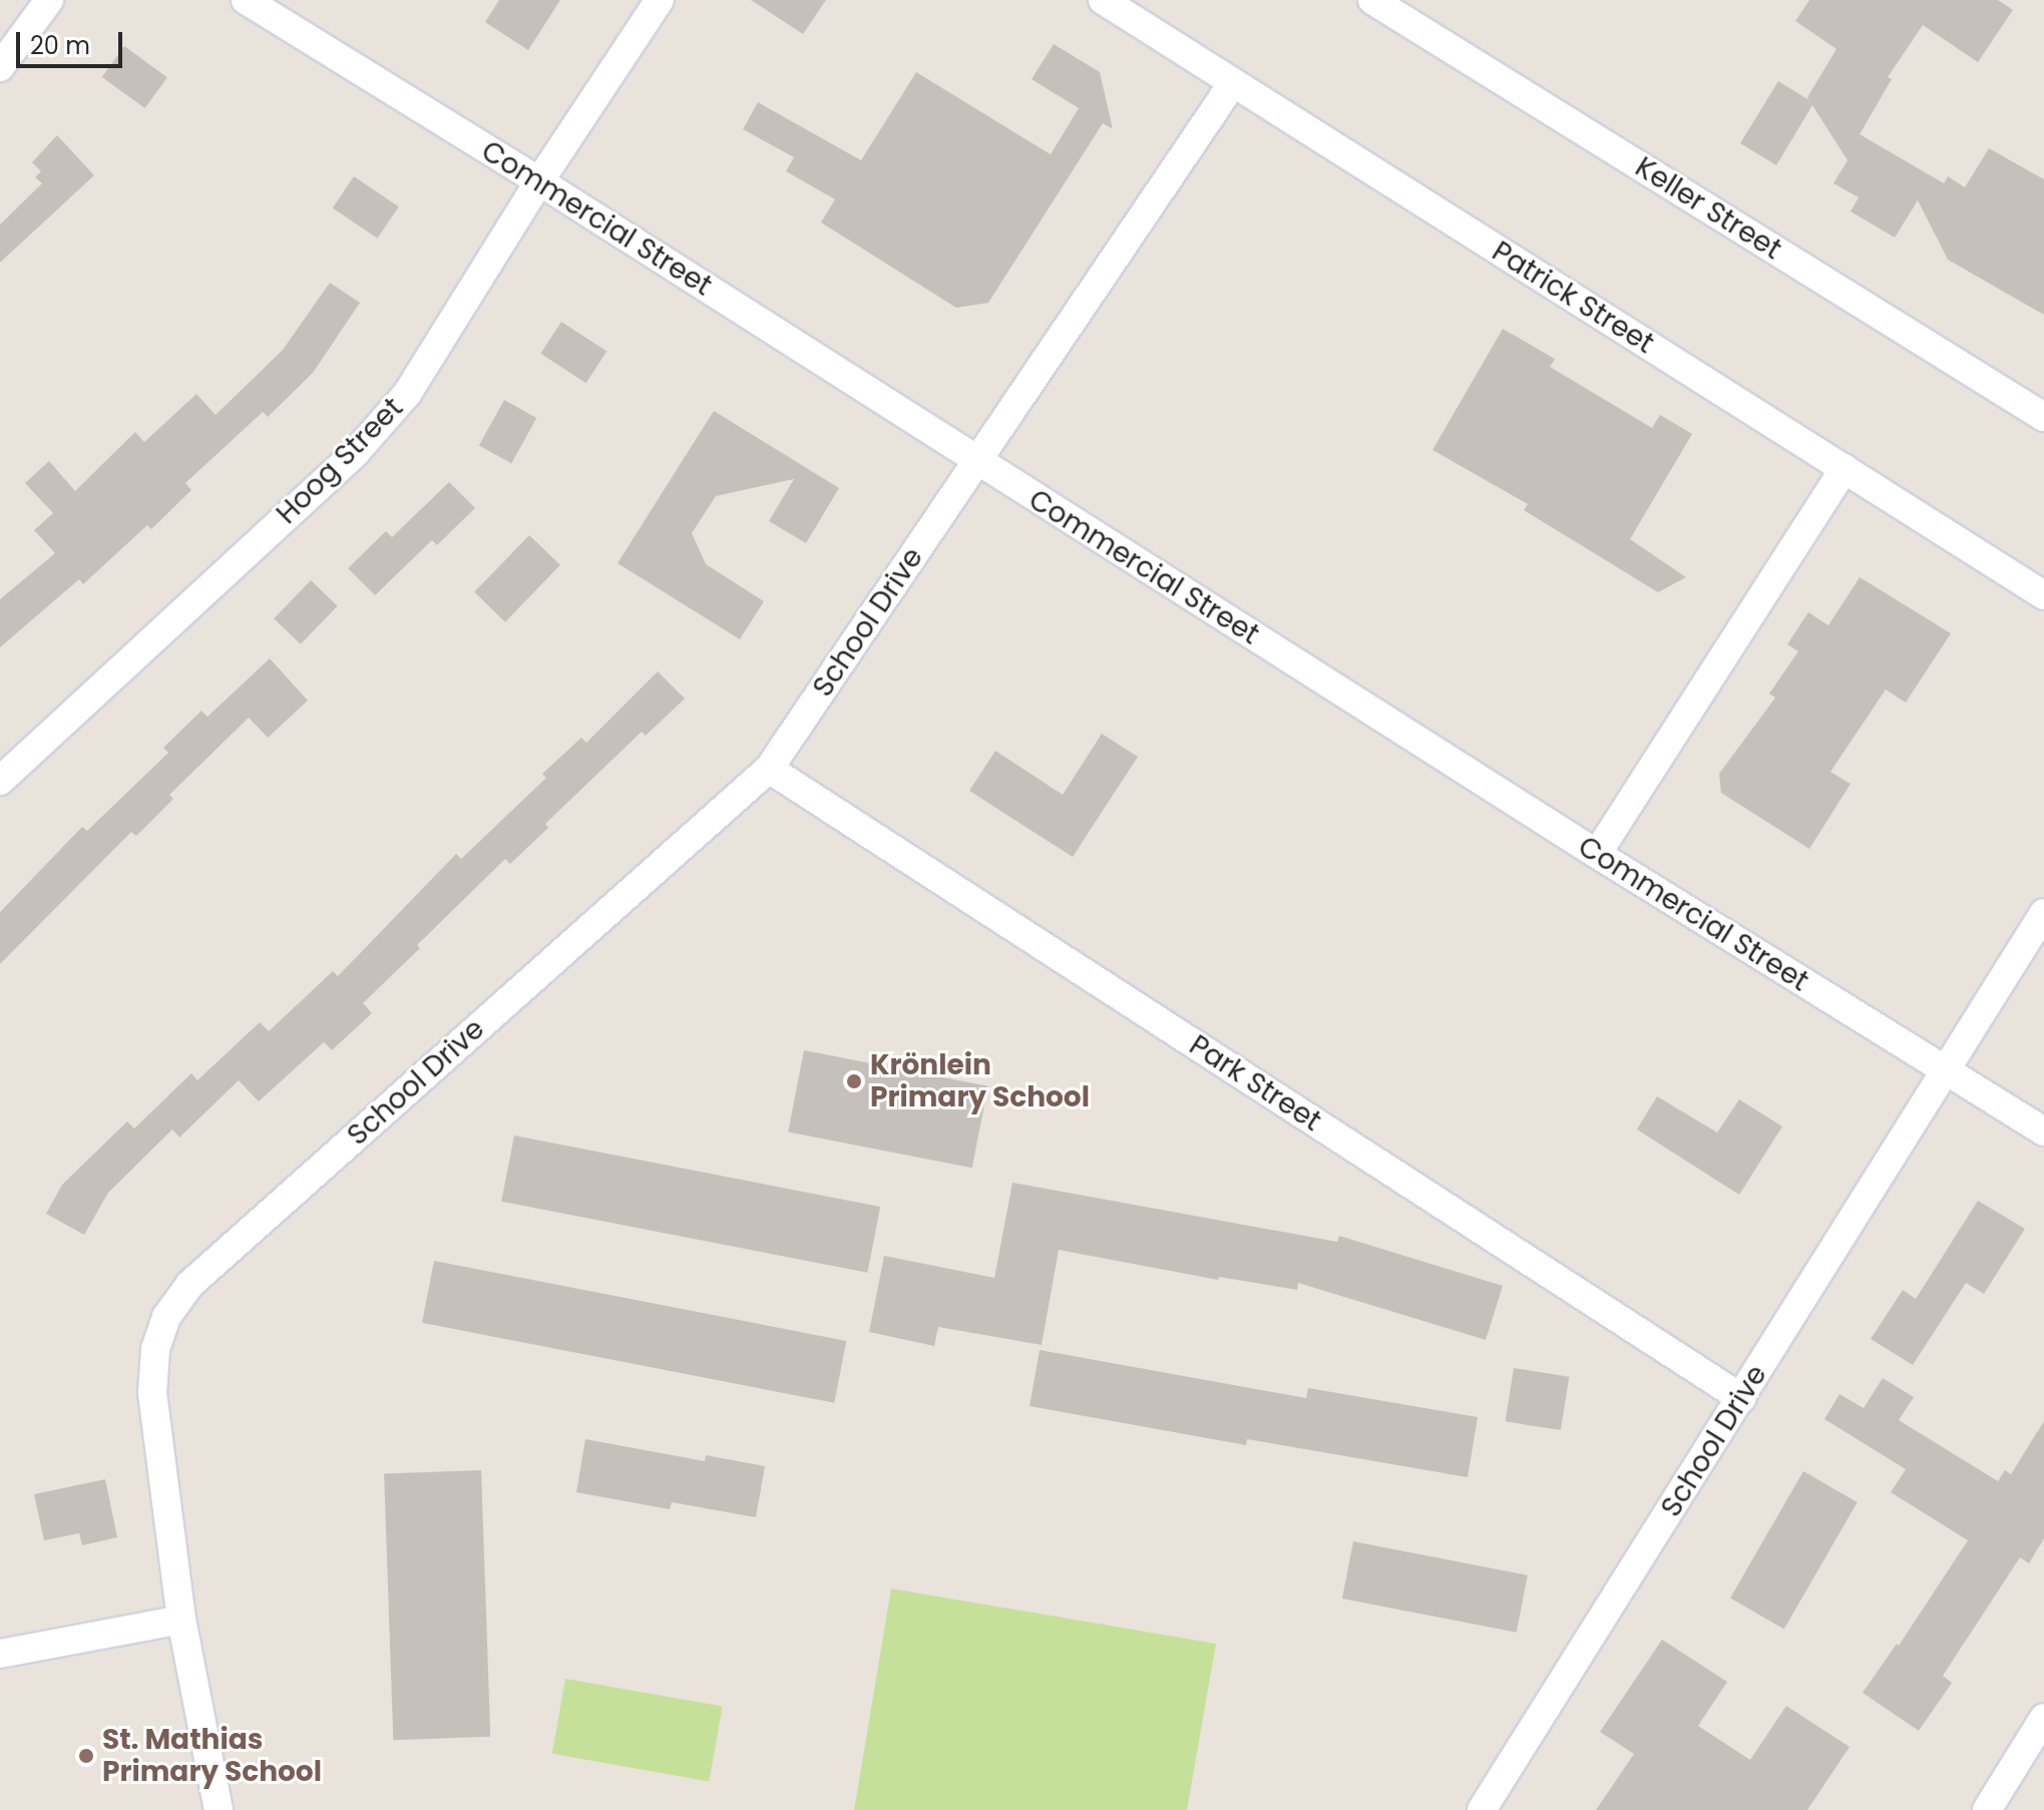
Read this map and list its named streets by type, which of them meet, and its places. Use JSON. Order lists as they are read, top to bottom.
{
  "streets": {
    "street": [
      "Keller Street",
      "Commercial Street",
      "Patrick Street",
      "Hoog Street",
      "School Drive",
      "Park Street"
    ]
  },
  "crossings": [
    ["Commercial Street", "Hoog Street"],
    ["Commercial Street", "School Drive"],
    ["Patrick Street", "School Drive"],
    ["School Drive", "Park Street"]
  ],
  "places": ["Krönlein Primary School", "St. Mathias Primary School"],
  "scale_bar": "20 m"
}
